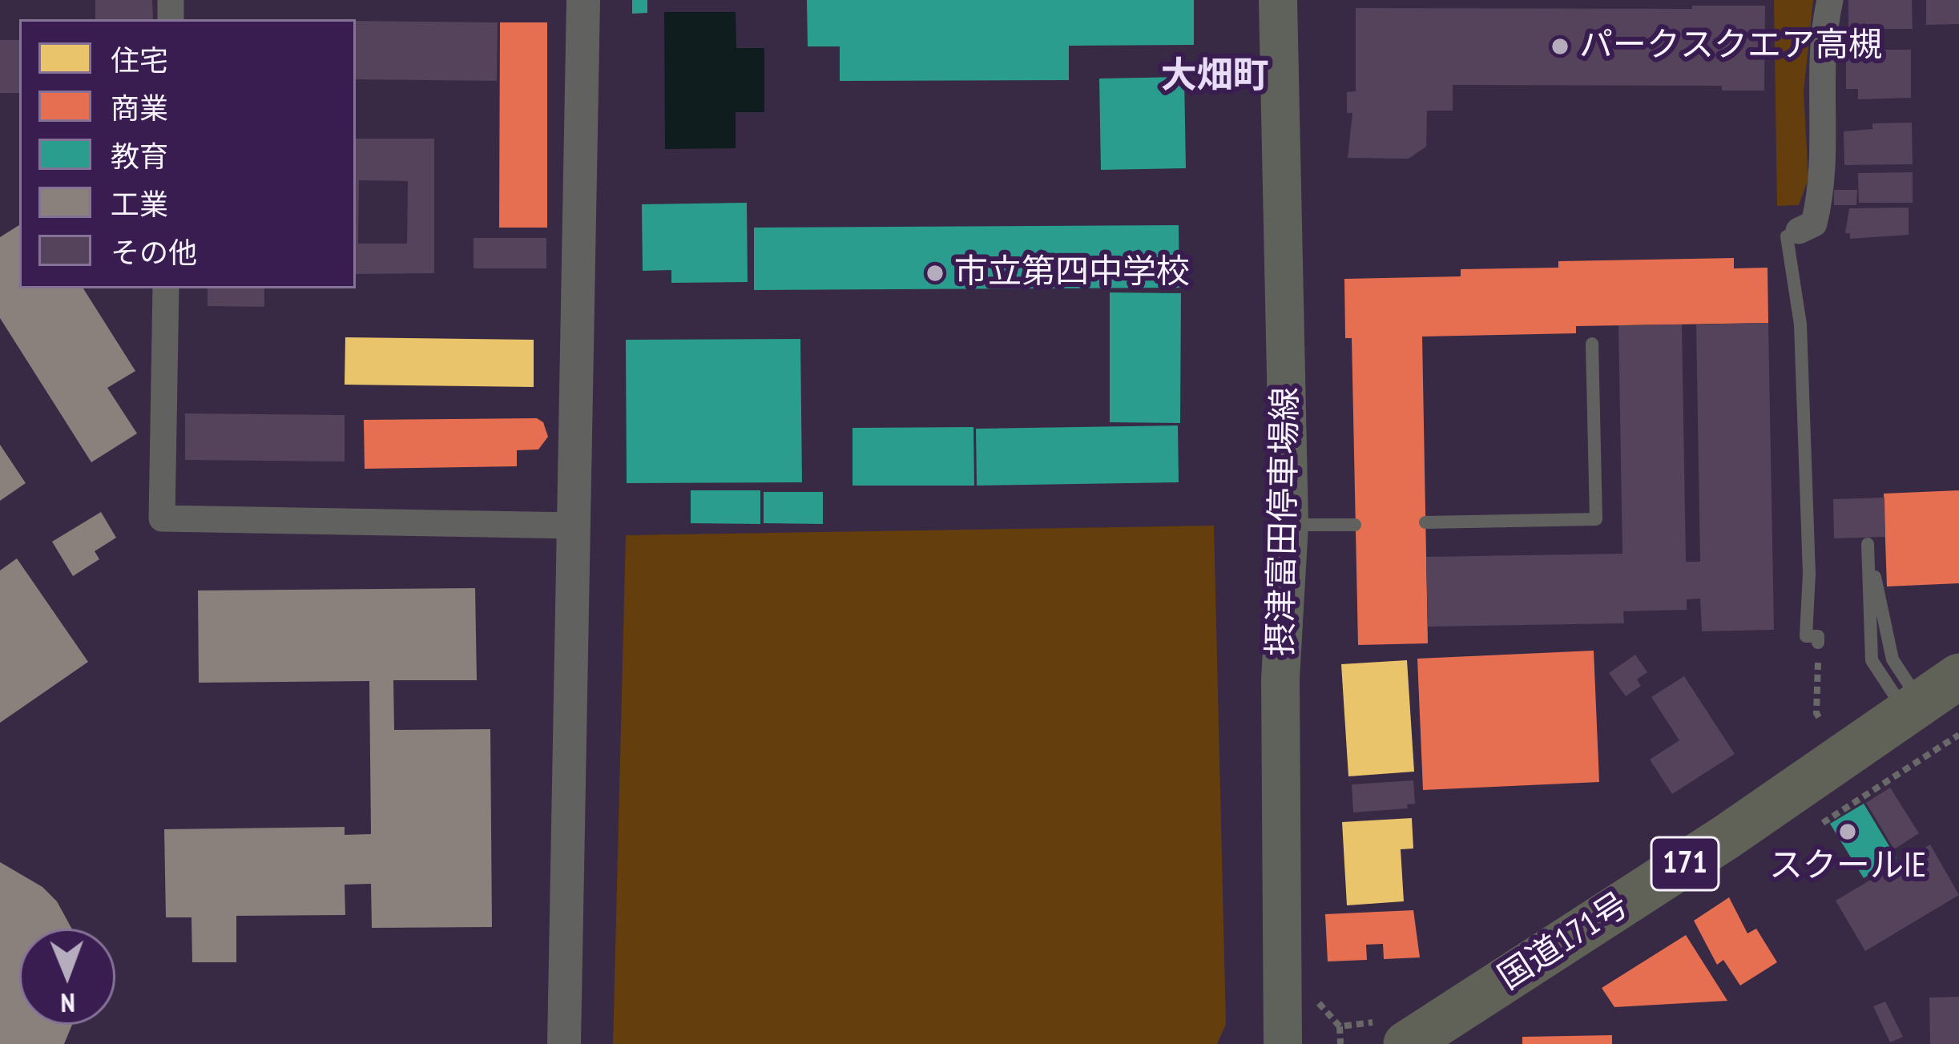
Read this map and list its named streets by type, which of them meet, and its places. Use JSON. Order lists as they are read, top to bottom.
{
  "streets": {
    "highway": ["171", "国道171号"],
    "main road": ["摂津富田停車場線"]
  },
  "districts": ["大畑町"],
  "places": ["パークスクエア高槻", "市立第四中学校", "スクールIE"],
  "legend": [
    "住宅",
    "商業",
    "教育",
    "工業",
    "その他"
  ],
  "north": "bottom"
}
